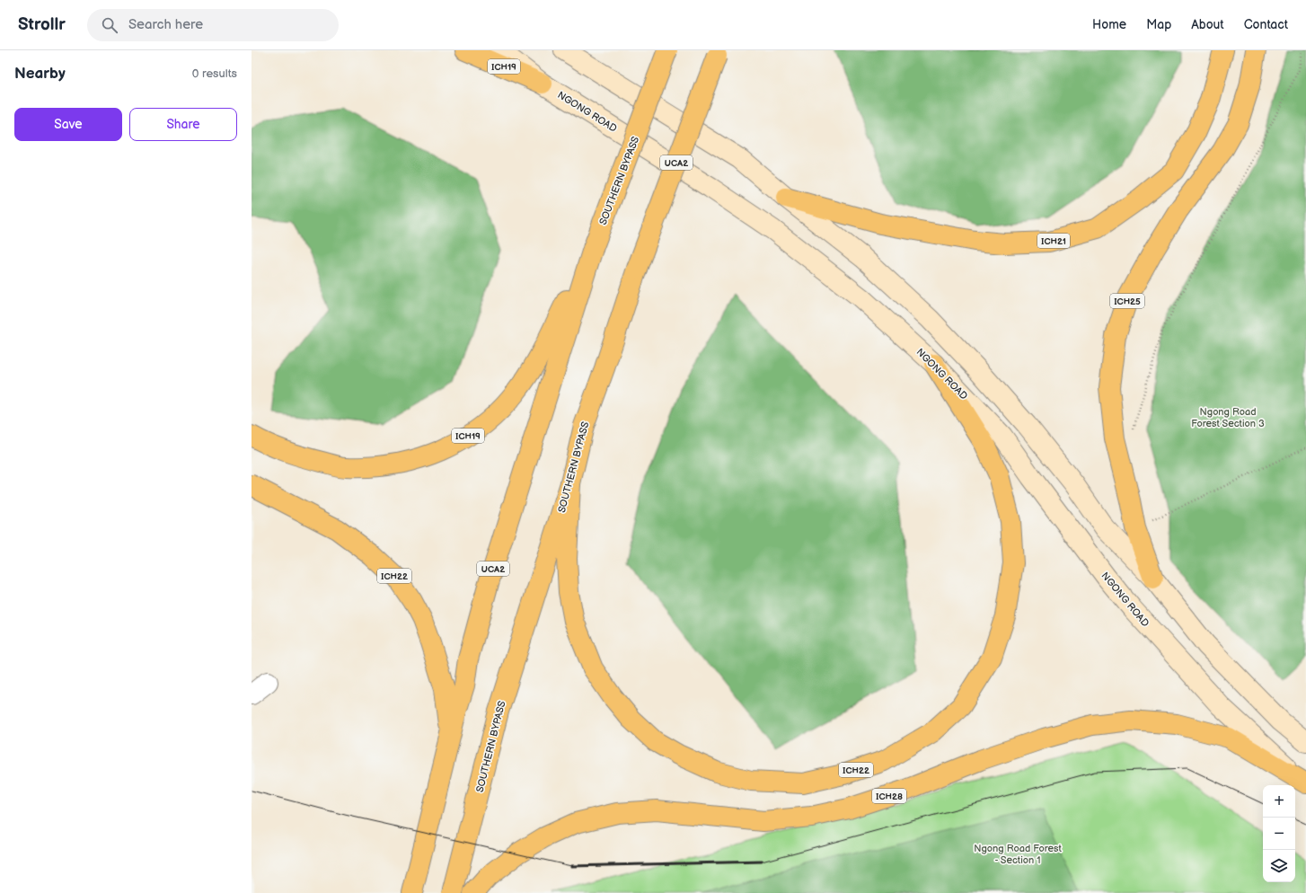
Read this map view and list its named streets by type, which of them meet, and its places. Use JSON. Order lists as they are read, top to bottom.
{
  "streets": {
    "highway": [
      "ICH19",
      "UCA2",
      "SOUTHERN BYPASS",
      "ICH21",
      "ICH25",
      "ICH22",
      "ICH28"
    ],
    "main road": ["NGONG ROAD"]
  },
  "crossings": [
    ["ICH19", "NGONG ROAD"],
    ["ICH19", "SOUTHERN BYPASS"],
    ["NGONG ROAD", "ICH22"],
    ["NGONG ROAD", "ICH28"],
    ["SOUTHERN BYPASS", "ICH22"]
  ],
  "parks": ["Ngong Road Forest Section 3", "Ngong Road Forest - Section 1"],
  "page": {
    "header": "Strollr",
    "search": "Search here",
    "nav": [
      "Home",
      "Map",
      "About",
      "Contact"
    ],
    "heading": ["Nearby", "0 results"],
    "buttons": ["Save", "Share"],
    "map_buttons": ["+", "−"]
  }
}
